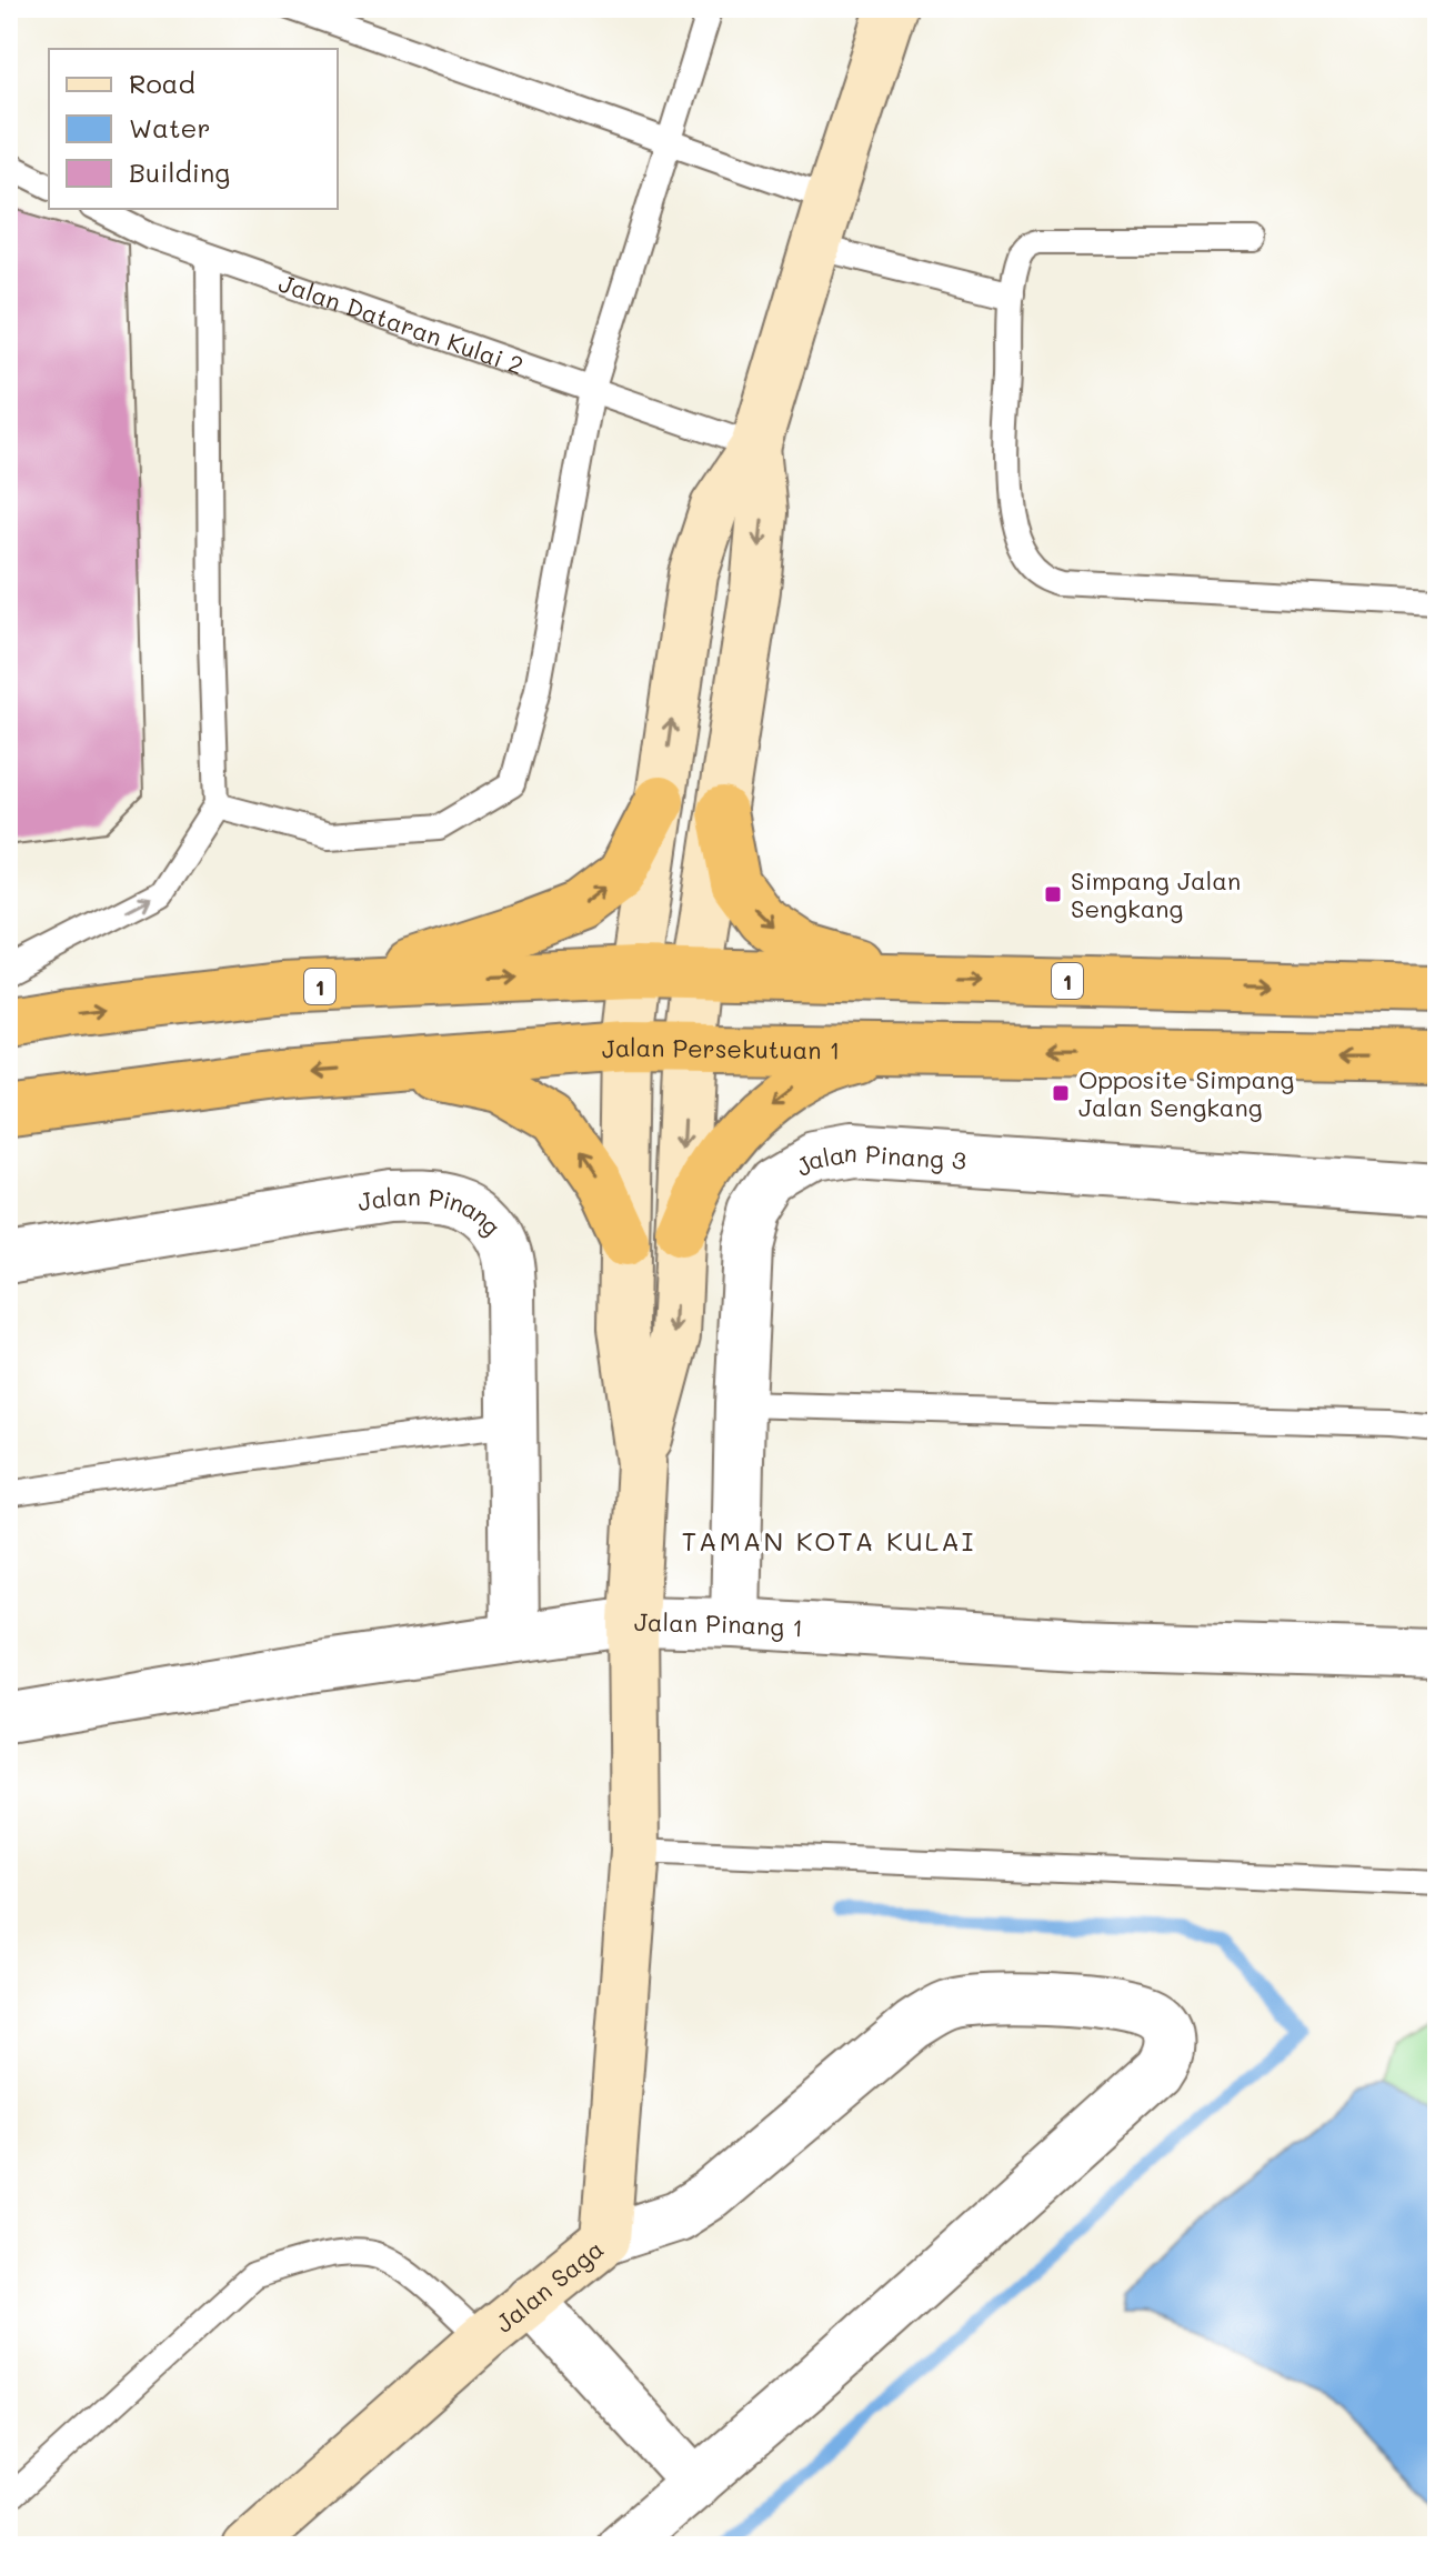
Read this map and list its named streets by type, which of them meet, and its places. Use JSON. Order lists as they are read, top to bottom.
{
  "streets": {
    "highway": ["1", "Jalan Persekutuan 1"],
    "street": [
      "Jalan Pinang 3",
      "Jalan Pinang",
      "Jalan Pinang 1",
      "Jalan Saga"
    ],
    "lane": ["Jalan Dataran Kulai 2"]
  },
  "crossings": [
    ["Jalan Pinang 3", "Jalan Pinang 1"],
    ["Jalan Pinang", "Jalan Pinang 1"]
  ],
  "districts": ["TAMAN KOTA KULAI"],
  "places": {
    "transit": ["Simpang Jalan Sengkang", "Opposite Simpang Jalan Sengkang"]
  },
  "legend": ["Road", "Water", "Building"]
}
